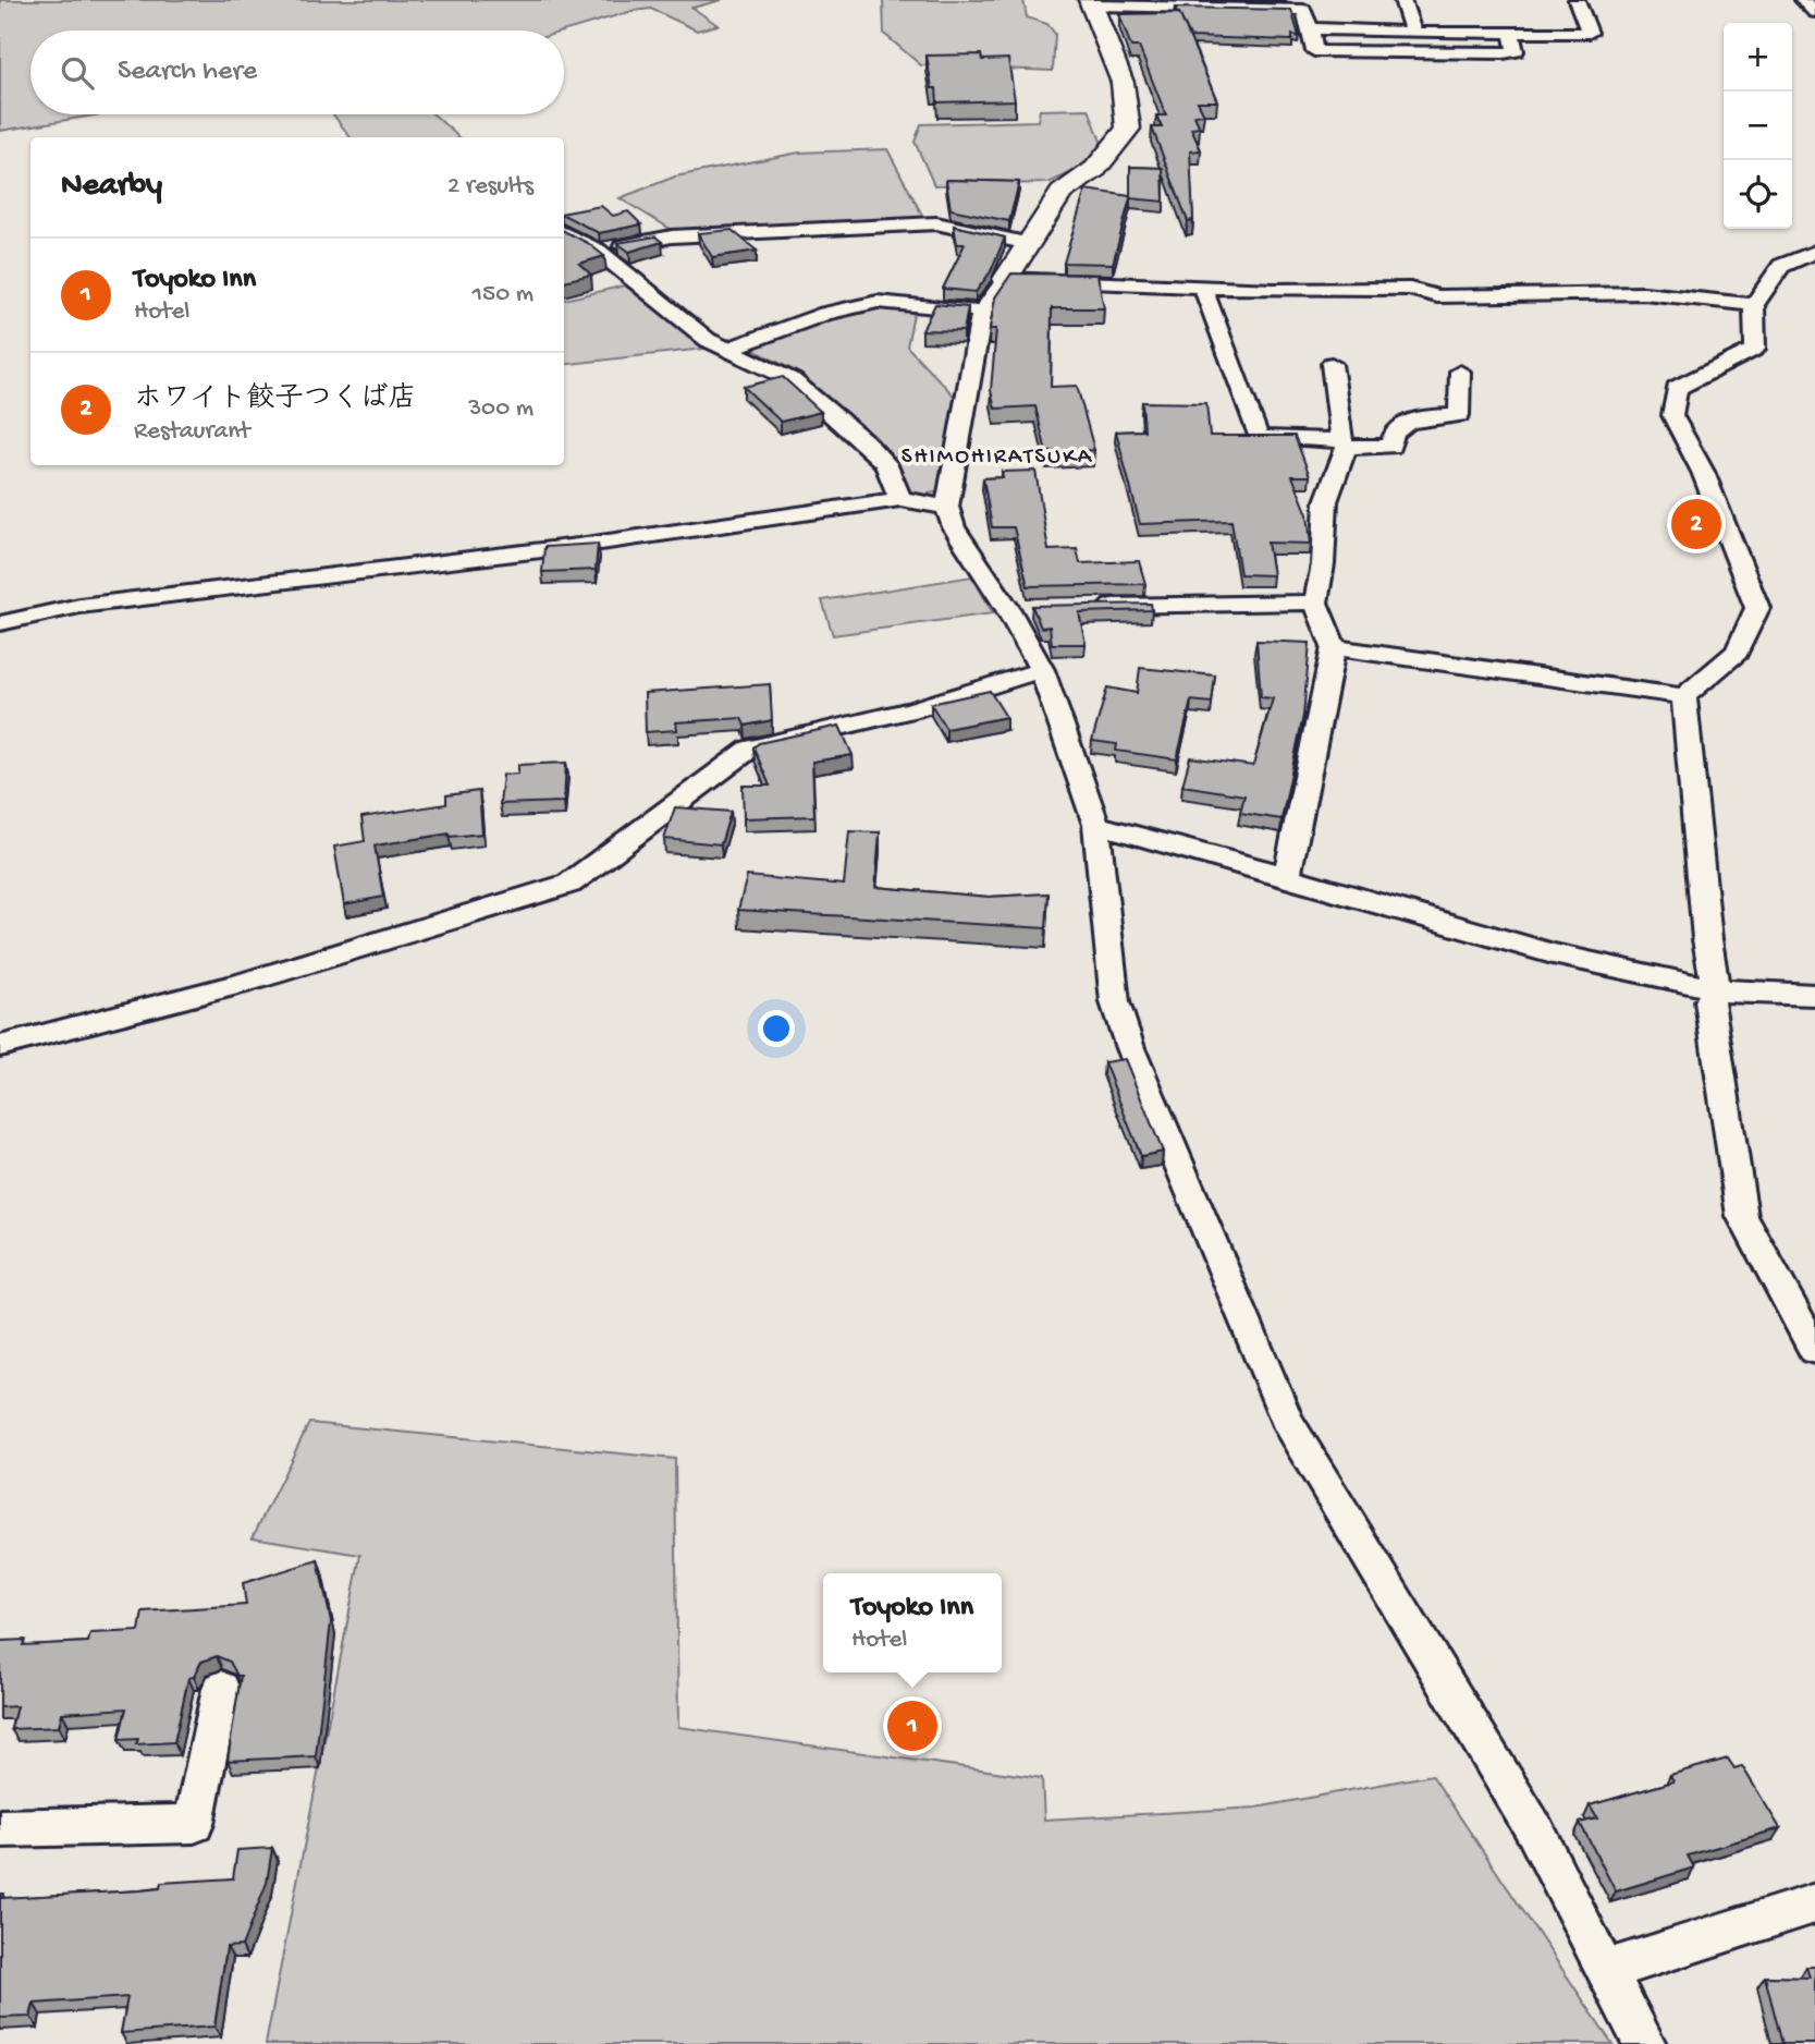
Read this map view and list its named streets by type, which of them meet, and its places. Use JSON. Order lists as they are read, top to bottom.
{
  "districts": ["SHIMOHIRATSUKA"],
  "page": {
    "map_buttons": ["+", "−"],
    "search": "Search here",
    "heading": ["Nearby", "2 results"],
    "list": [
      {
        "mark": "1",
        "name": "Toyoko Inn",
        "note": "Hotel",
        "value": "150 m"
      },
      {
        "mark": "2",
        "name": "ホワイト餃子つくば店",
        "note": "Restaurant",
        "value": "300 m"
      }
    ],
    "pins": ["2", "1"],
    "popup": ["Toyoko Inn", "Hotel"]
  }
}
